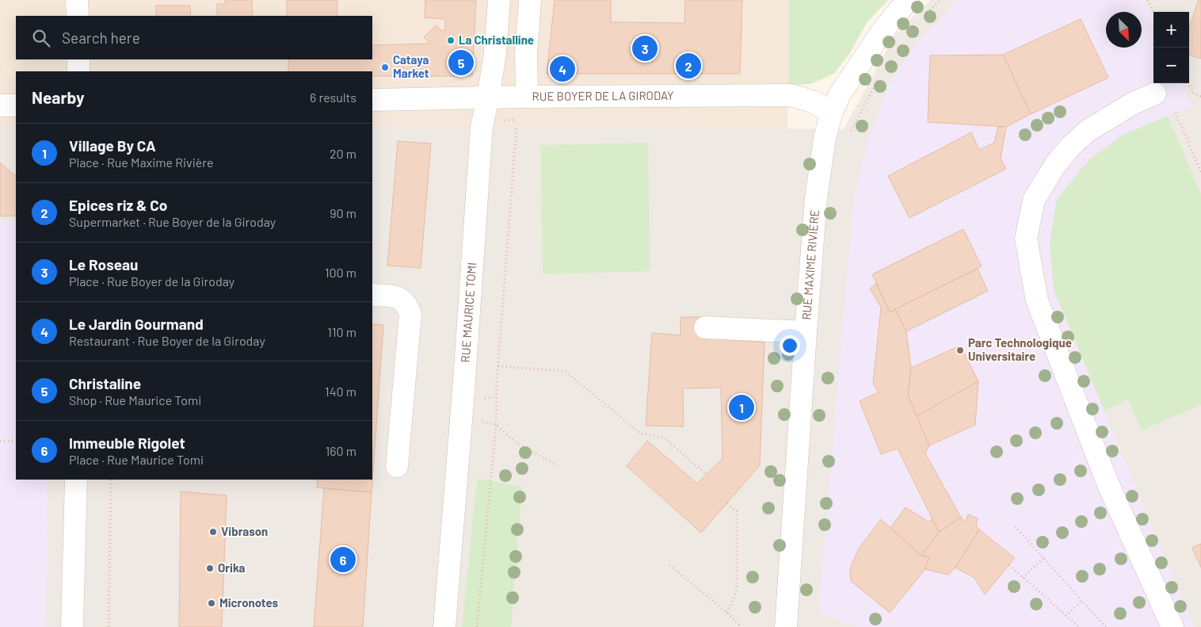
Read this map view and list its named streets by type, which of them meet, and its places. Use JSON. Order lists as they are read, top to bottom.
{
  "streets": {
    "street": ["RUE BOYER DE LA GIRODAY", "RUE MAXIME RIVIÈRE", "RUE MAURICE TOMI"]
  },
  "crossings": [
    ["RUE BOYER DE LA GIRODAY", "RUE MAXIME RIVIÈRE"],
    ["RUE BOYER DE LA GIRODAY", "RUE MAURICE TOMI"]
  ],
  "places": [
    "La Christalline",
    "Cataya Market",
    "Parc Technologique Universitaire",
    "Vibrason",
    "Orika",
    "Micronotes"
  ],
  "north": "bottom right",
  "page": {
    "map_buttons": ["+", "−"],
    "search": "Search here",
    "pins": [
      "3",
      "5",
      "2",
      "4",
      "1",
      "6"
    ],
    "heading": ["Nearby", "6 results"],
    "list": [
      {
        "mark": "1",
        "name": "Village By CA",
        "note": "Place · Rue Maxime Rivière",
        "value": "20 m"
      },
      {
        "mark": "2",
        "name": "Epices riz & Co",
        "note": "Supermarket · Rue Boyer de la Giroday",
        "value": "90 m"
      },
      {
        "mark": "3",
        "name": "Le Roseau",
        "note": "Place · Rue Boyer de la Giroday",
        "value": "100 m"
      },
      {
        "mark": "4",
        "name": "Le Jardin Gourmand",
        "note": "Restaurant · Rue Boyer de la Giroday",
        "value": "110 m"
      },
      {
        "mark": "5",
        "name": "Christaline",
        "note": "Shop · Rue Maurice Tomi",
        "value": "140 m"
      },
      {
        "mark": "6",
        "name": "Immeuble Rigolet",
        "note": "Place · Rue Maurice Tomi",
        "value": "160 m"
      }
    ]
  }
}
